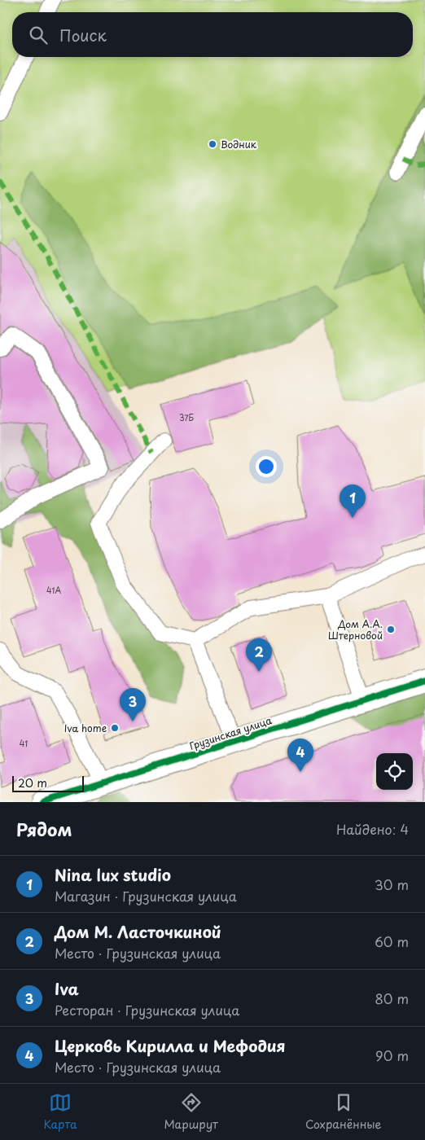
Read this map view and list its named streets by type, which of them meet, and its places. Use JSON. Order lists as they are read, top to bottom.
{
  "streets": {
    "street": ["Грузинская улица"]
  },
  "places": ["Водник", "Дом А.А. Штерновой", "Iva home"],
  "house_numbers": ["37Б", "41А", "41"],
  "scale_bar": "20 m",
  "page": {
    "search": "Поиск",
    "pins": [
      "1",
      "2",
      "3",
      "4"
    ],
    "scale": "20 m",
    "heading": ["Рядом", "Найдено: 4"],
    "list": [
      {
        "mark": "1",
        "name": "Nina lux studio",
        "note": "Магазин · Грузинская улица",
        "value": "30 m"
      },
      {
        "mark": "2",
        "name": "Дом М. Ласточкиной",
        "note": "Место · Грузинская улица",
        "value": "60 m"
      },
      {
        "mark": "3",
        "name": "Iva",
        "note": "Ресторан · Грузинская улица",
        "value": "80 m"
      },
      {
        "mark": "4",
        "name": "Церковь Кирилла и Мефодия",
        "note": "Место · Грузинская улица",
        "value": "90 m"
      }
    ],
    "nav": ["Карта", "Маршрут", "Сохранённые"]
  }
}
